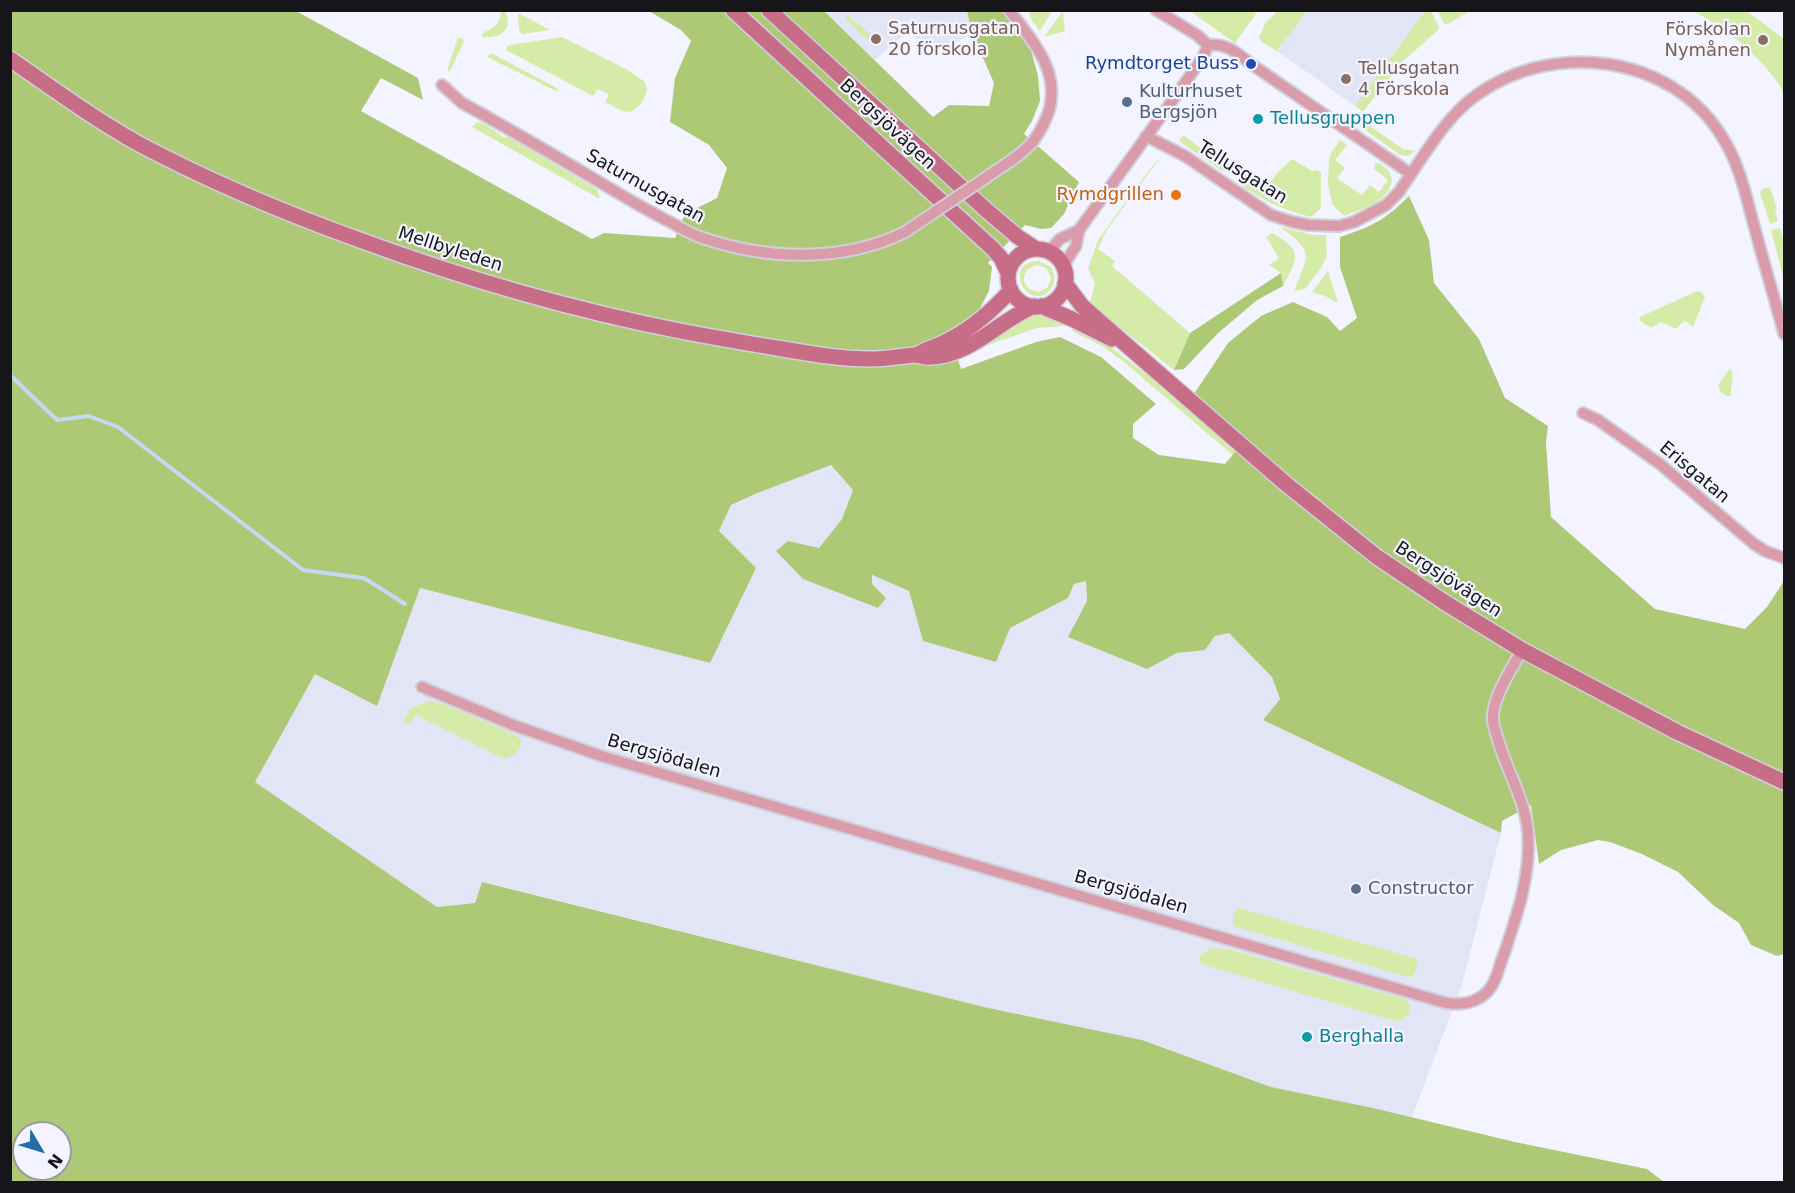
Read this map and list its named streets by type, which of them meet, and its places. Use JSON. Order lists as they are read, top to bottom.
{
  "streets": {
    "main road": ["Bergsjövägen", "Mellbyleden"],
    "street": [
      "Tellusgatan",
      "Saturnusgatan",
      "Erisgatan",
      "Bergsjödalen"
    ]
  },
  "crossings": [
    ["Bergsjövägen", "Mellbyleden"],
    ["Bergsjövägen", "Bergsjödalen"]
  ],
  "places": [
    "Saturnusgatan 20 förskola",
    "Förskolan Nymånen",
    "Rymdtorget Buss",
    "Tellusgatan 4 Förskola",
    "Kulturhuset Bergsjön",
    "Tellusgruppen",
    "Rymdgrillen",
    "Constructor",
    "Berghalla"
  ],
  "north": "bottom right"
}
